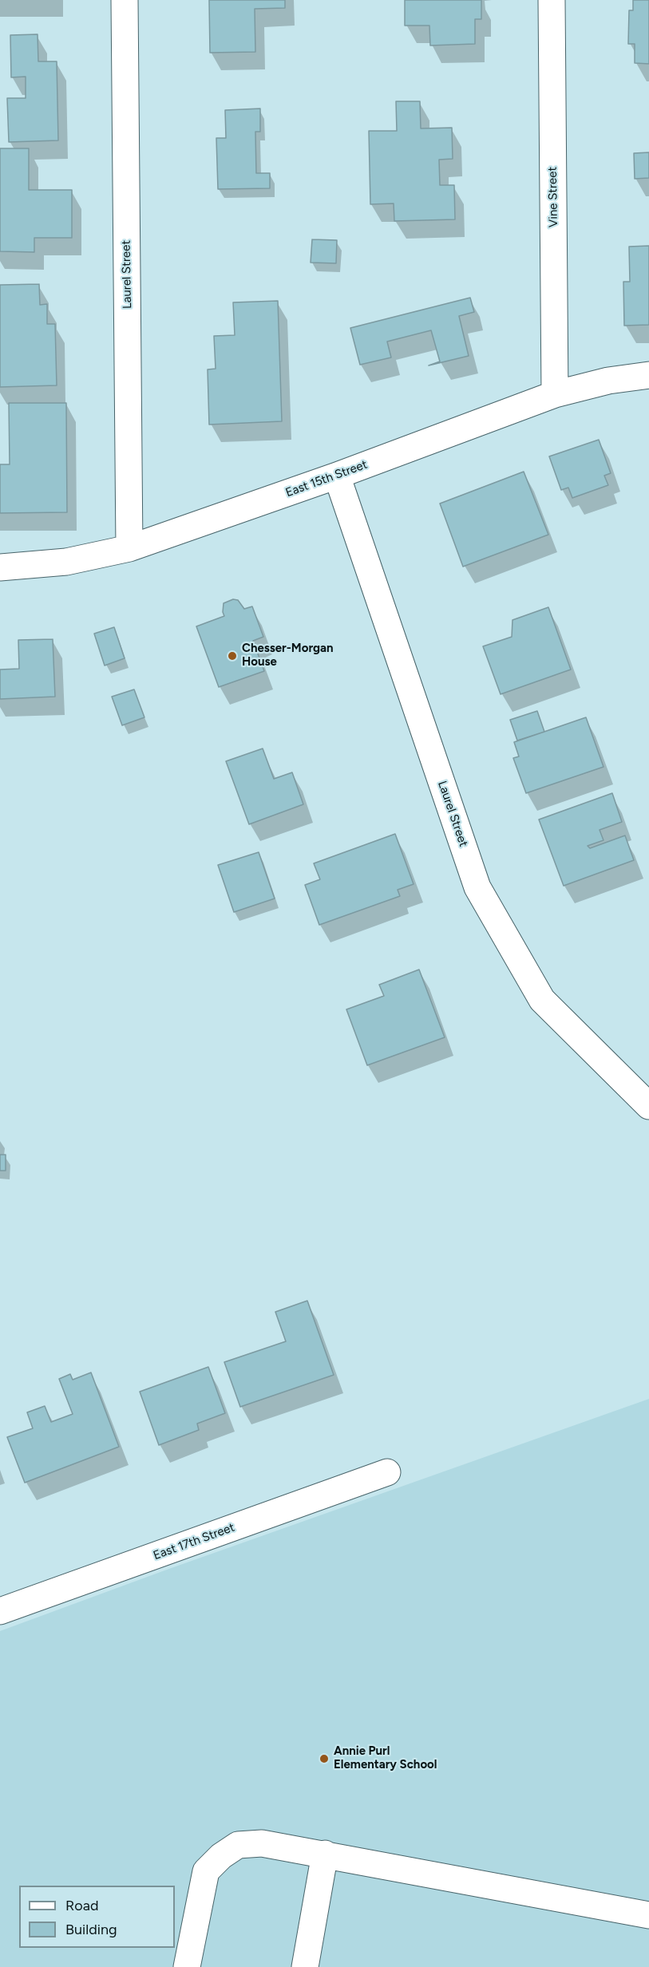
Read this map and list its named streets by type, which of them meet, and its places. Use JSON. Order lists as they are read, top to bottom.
{
  "streets": {
    "street": [
      "Vine Street",
      "Laurel Street",
      "East 15th Street",
      "East 17th Street"
    ]
  },
  "crossings": [
    ["Vine Street", "East 15th Street"],
    ["Laurel Street", "East 15th Street"]
  ],
  "places": ["Chesser-Morgan House", "Annie Purl Elementary School"],
  "legend": ["Road", "Building"]
}
